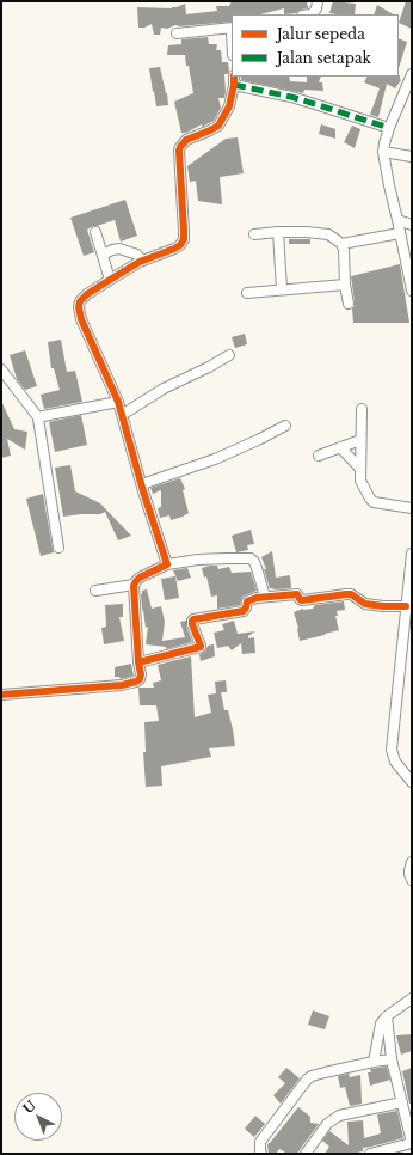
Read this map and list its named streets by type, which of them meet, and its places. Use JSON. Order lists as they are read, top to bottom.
{
  "legend": ["Jalur sepeda", "Jalan setapak"],
  "north": "top left"
}
